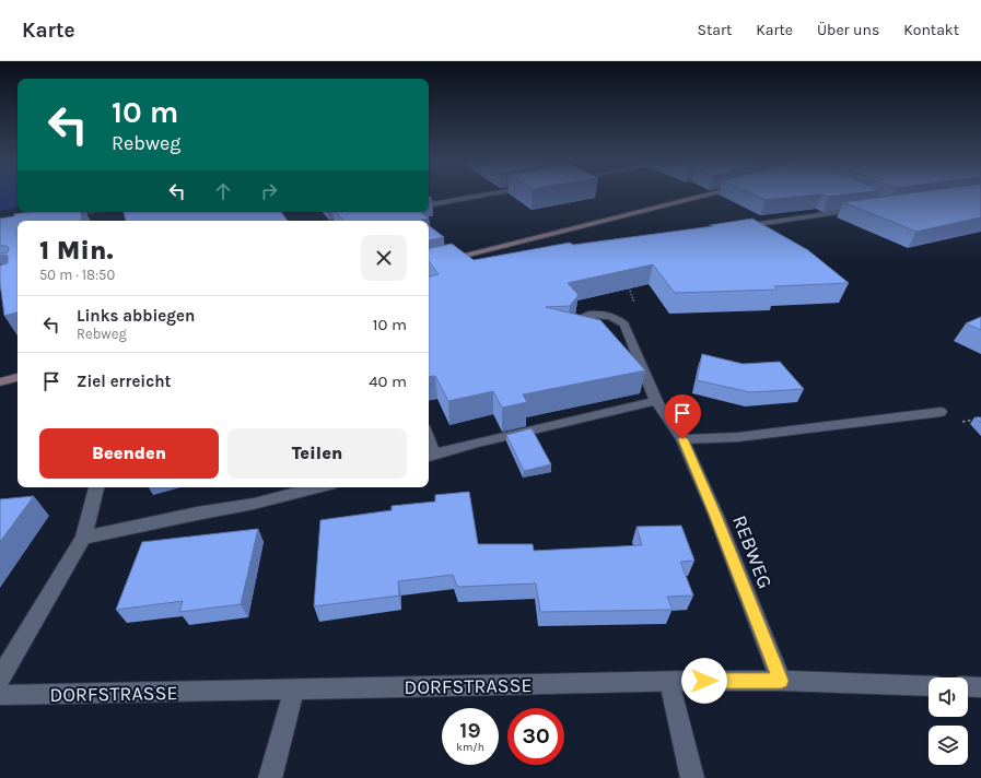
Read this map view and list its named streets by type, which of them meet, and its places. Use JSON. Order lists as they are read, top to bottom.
{
  "streets": {
    "street": ["REBWEG", "DORFSTRASSE"]
  },
  "crossings": [
    ["REBWEG", "DORFSTRASSE"]
  ],
  "page": {
    "header": "Karte",
    "nav": [
      "Start",
      "Karte",
      "Über uns",
      "Kontakt"
    ],
    "turn": ["10 m", "Rebweg"],
    "heading": ["1 Min.", "50 m · 18:50"],
    "list": [
      {
        "name": "Links abbiegen",
        "note": "Rebweg",
        "value": "10 m"
      },
      {
        "name": "Ziel erreicht",
        "value": "40 m"
      }
    ],
    "buttons": ["Beenden", "Teilen"],
    "speed": "19 km/h",
    "limit": "30"
  }
}
